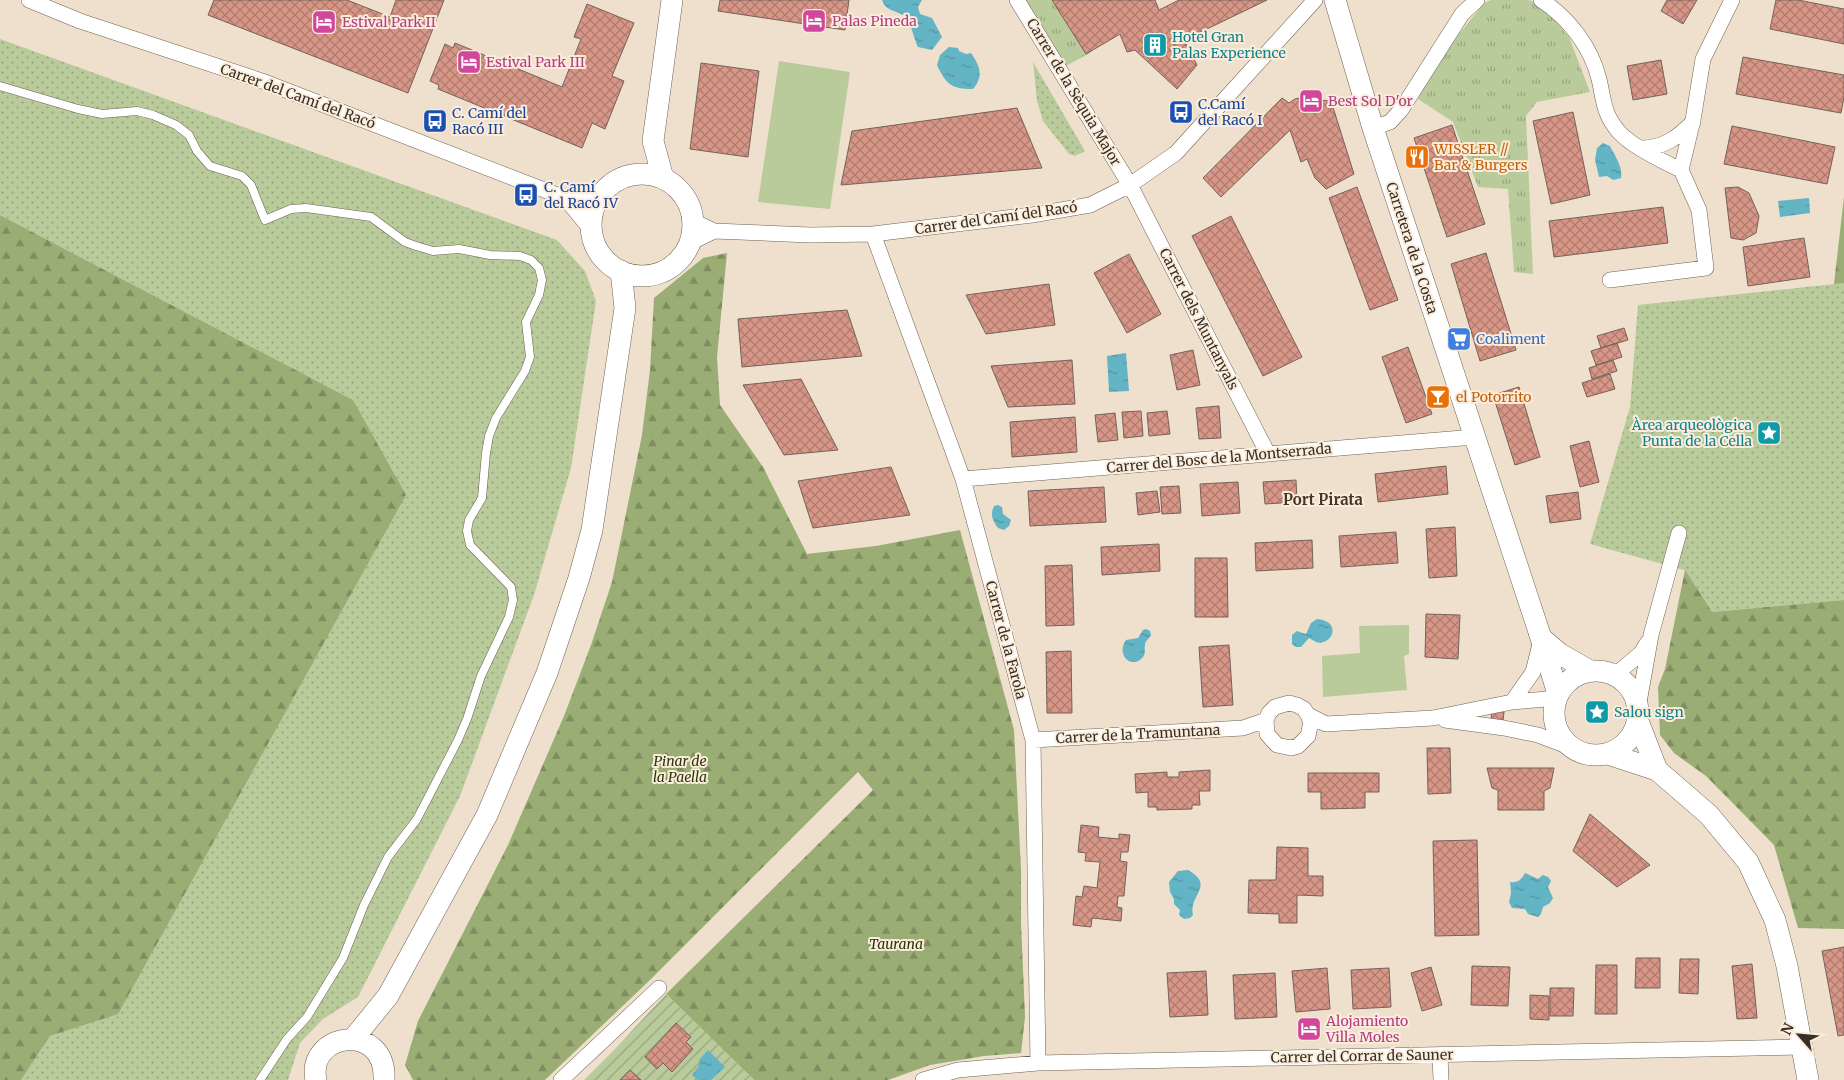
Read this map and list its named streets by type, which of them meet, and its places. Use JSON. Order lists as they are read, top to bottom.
{
  "streets": {
    "street": [
      "Carrer de la Sèquia Major",
      "Carrer del Camí del Racó",
      "Carretera de la Costa",
      "Carrer dels Muntanyals",
      "Carrer del Bosc de la Montserrada",
      "Carrer de la Farola",
      "Carrer de la Tramuntana",
      "Carrer del Corrar de Sauner"
    ]
  },
  "crossings": [
    ["Carrer de la Sèquia Major", "Carrer del Camí del Racó"],
    ["Carrer de la Sèquia Major", "Carrer dels Muntanyals"],
    ["Carrer del Camí del Racó", "Carrer dels Muntanyals"],
    ["Carrer del Camí del Racó", "Carrer de la Farola"],
    ["Carretera de la Costa", "Carrer del Bosc de la Montserrada"],
    ["Carrer dels Muntanyals", "Carrer del Bosc de la Montserrada"],
    ["Carrer del Bosc de la Montserrada", "Carrer de la Farola"],
    ["Carrer de la Farola", "Carrer de la Tramuntana"],
    ["Carrer de la Farola", "Carrer del Corrar de Sauner"]
  ],
  "districts": ["Port Pirata"],
  "parks": ["Pinar de la Paella", "Taurana"],
  "places": {
    "hotel": [
      "Palas Pineda",
      "Estival Park II",
      "Estival Park III",
      "Best Sol D'or",
      "Alojamiento Villa Moles"
    ],
    "building": ["Hotel Gran Palas Experience"],
    "bus stop": ["C.Camí del Racó I", "C. Camí del Racó III", "C. Camí del Racó IV"],
    "restaurant": ["WISSLER // Bar & Burgers"],
    "supermarket": ["Coaliment"],
    "bar": ["el Potorrito"],
    "place": ["Àrea arqueològica Punta de la Cella", "Salou sign"]
  },
  "north": "top left"
}
